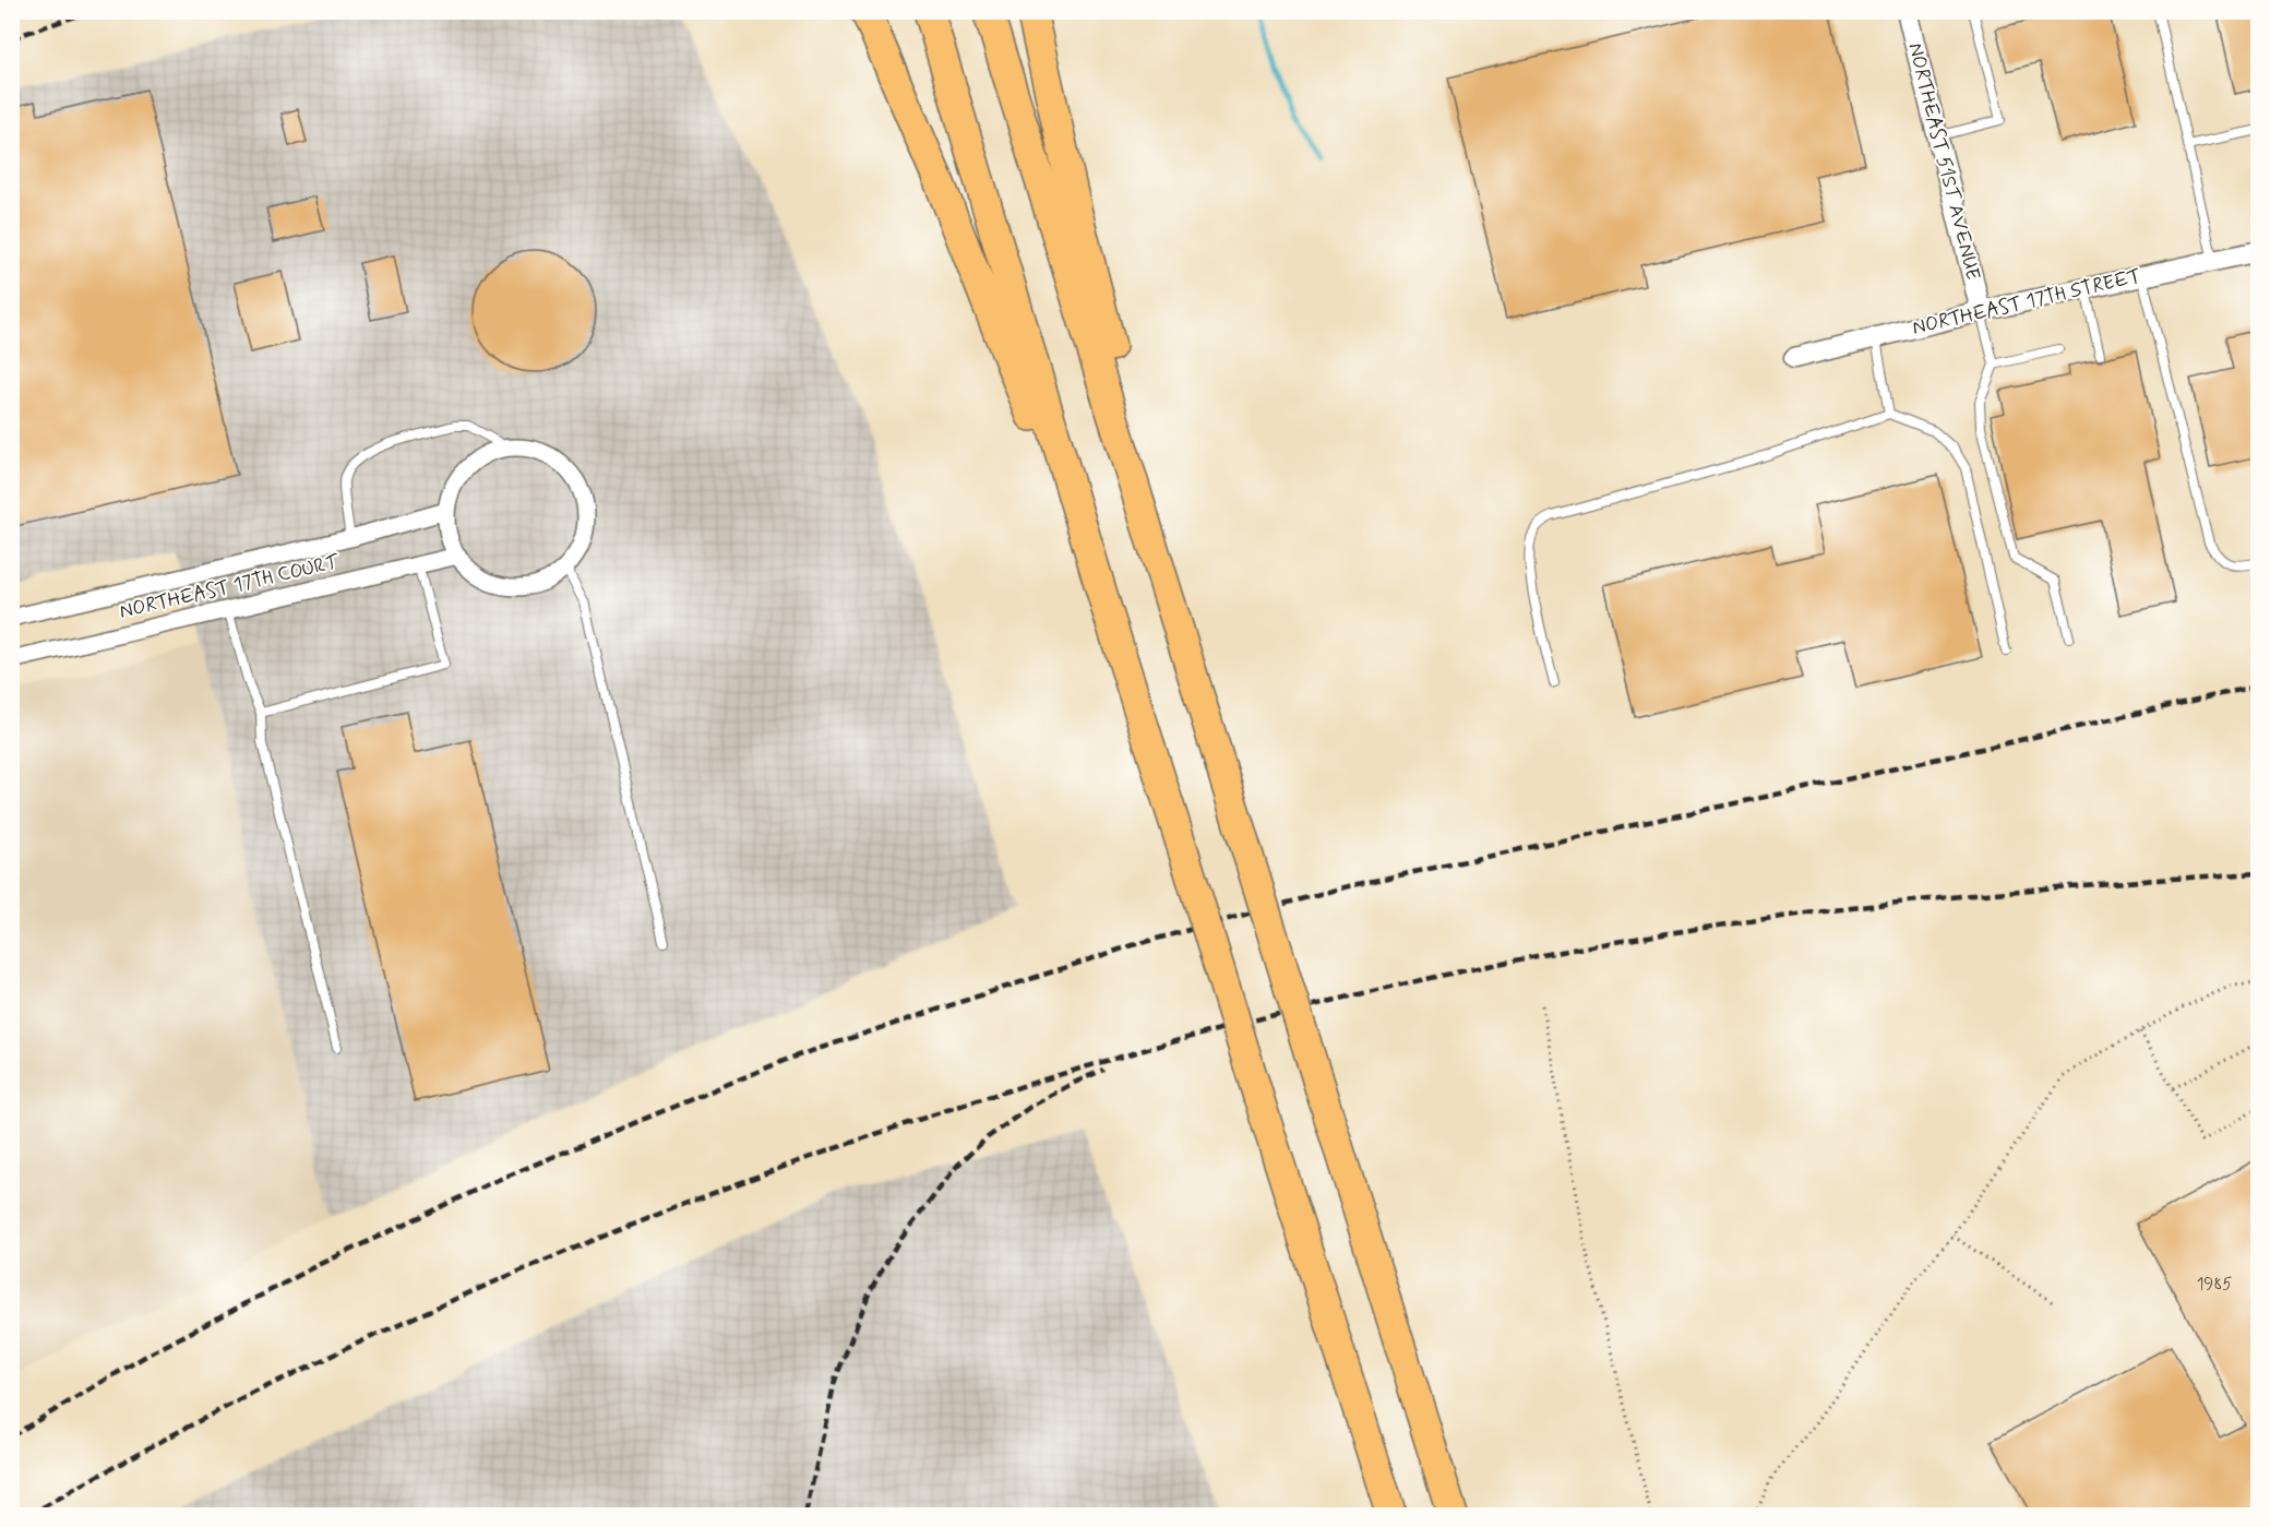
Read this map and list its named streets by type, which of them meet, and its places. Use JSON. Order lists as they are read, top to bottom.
{
  "streets": {
    "street": ["NORTHEAST 51ST AVENUE", "NORTHEAST 17TH STREET", "NORTHEAST 17TH COURT"]
  },
  "crossings": [
    ["NORTHEAST 51ST AVENUE", "NORTHEAST 17TH STREET"]
  ],
  "house_numbers": ["1985"]
}
